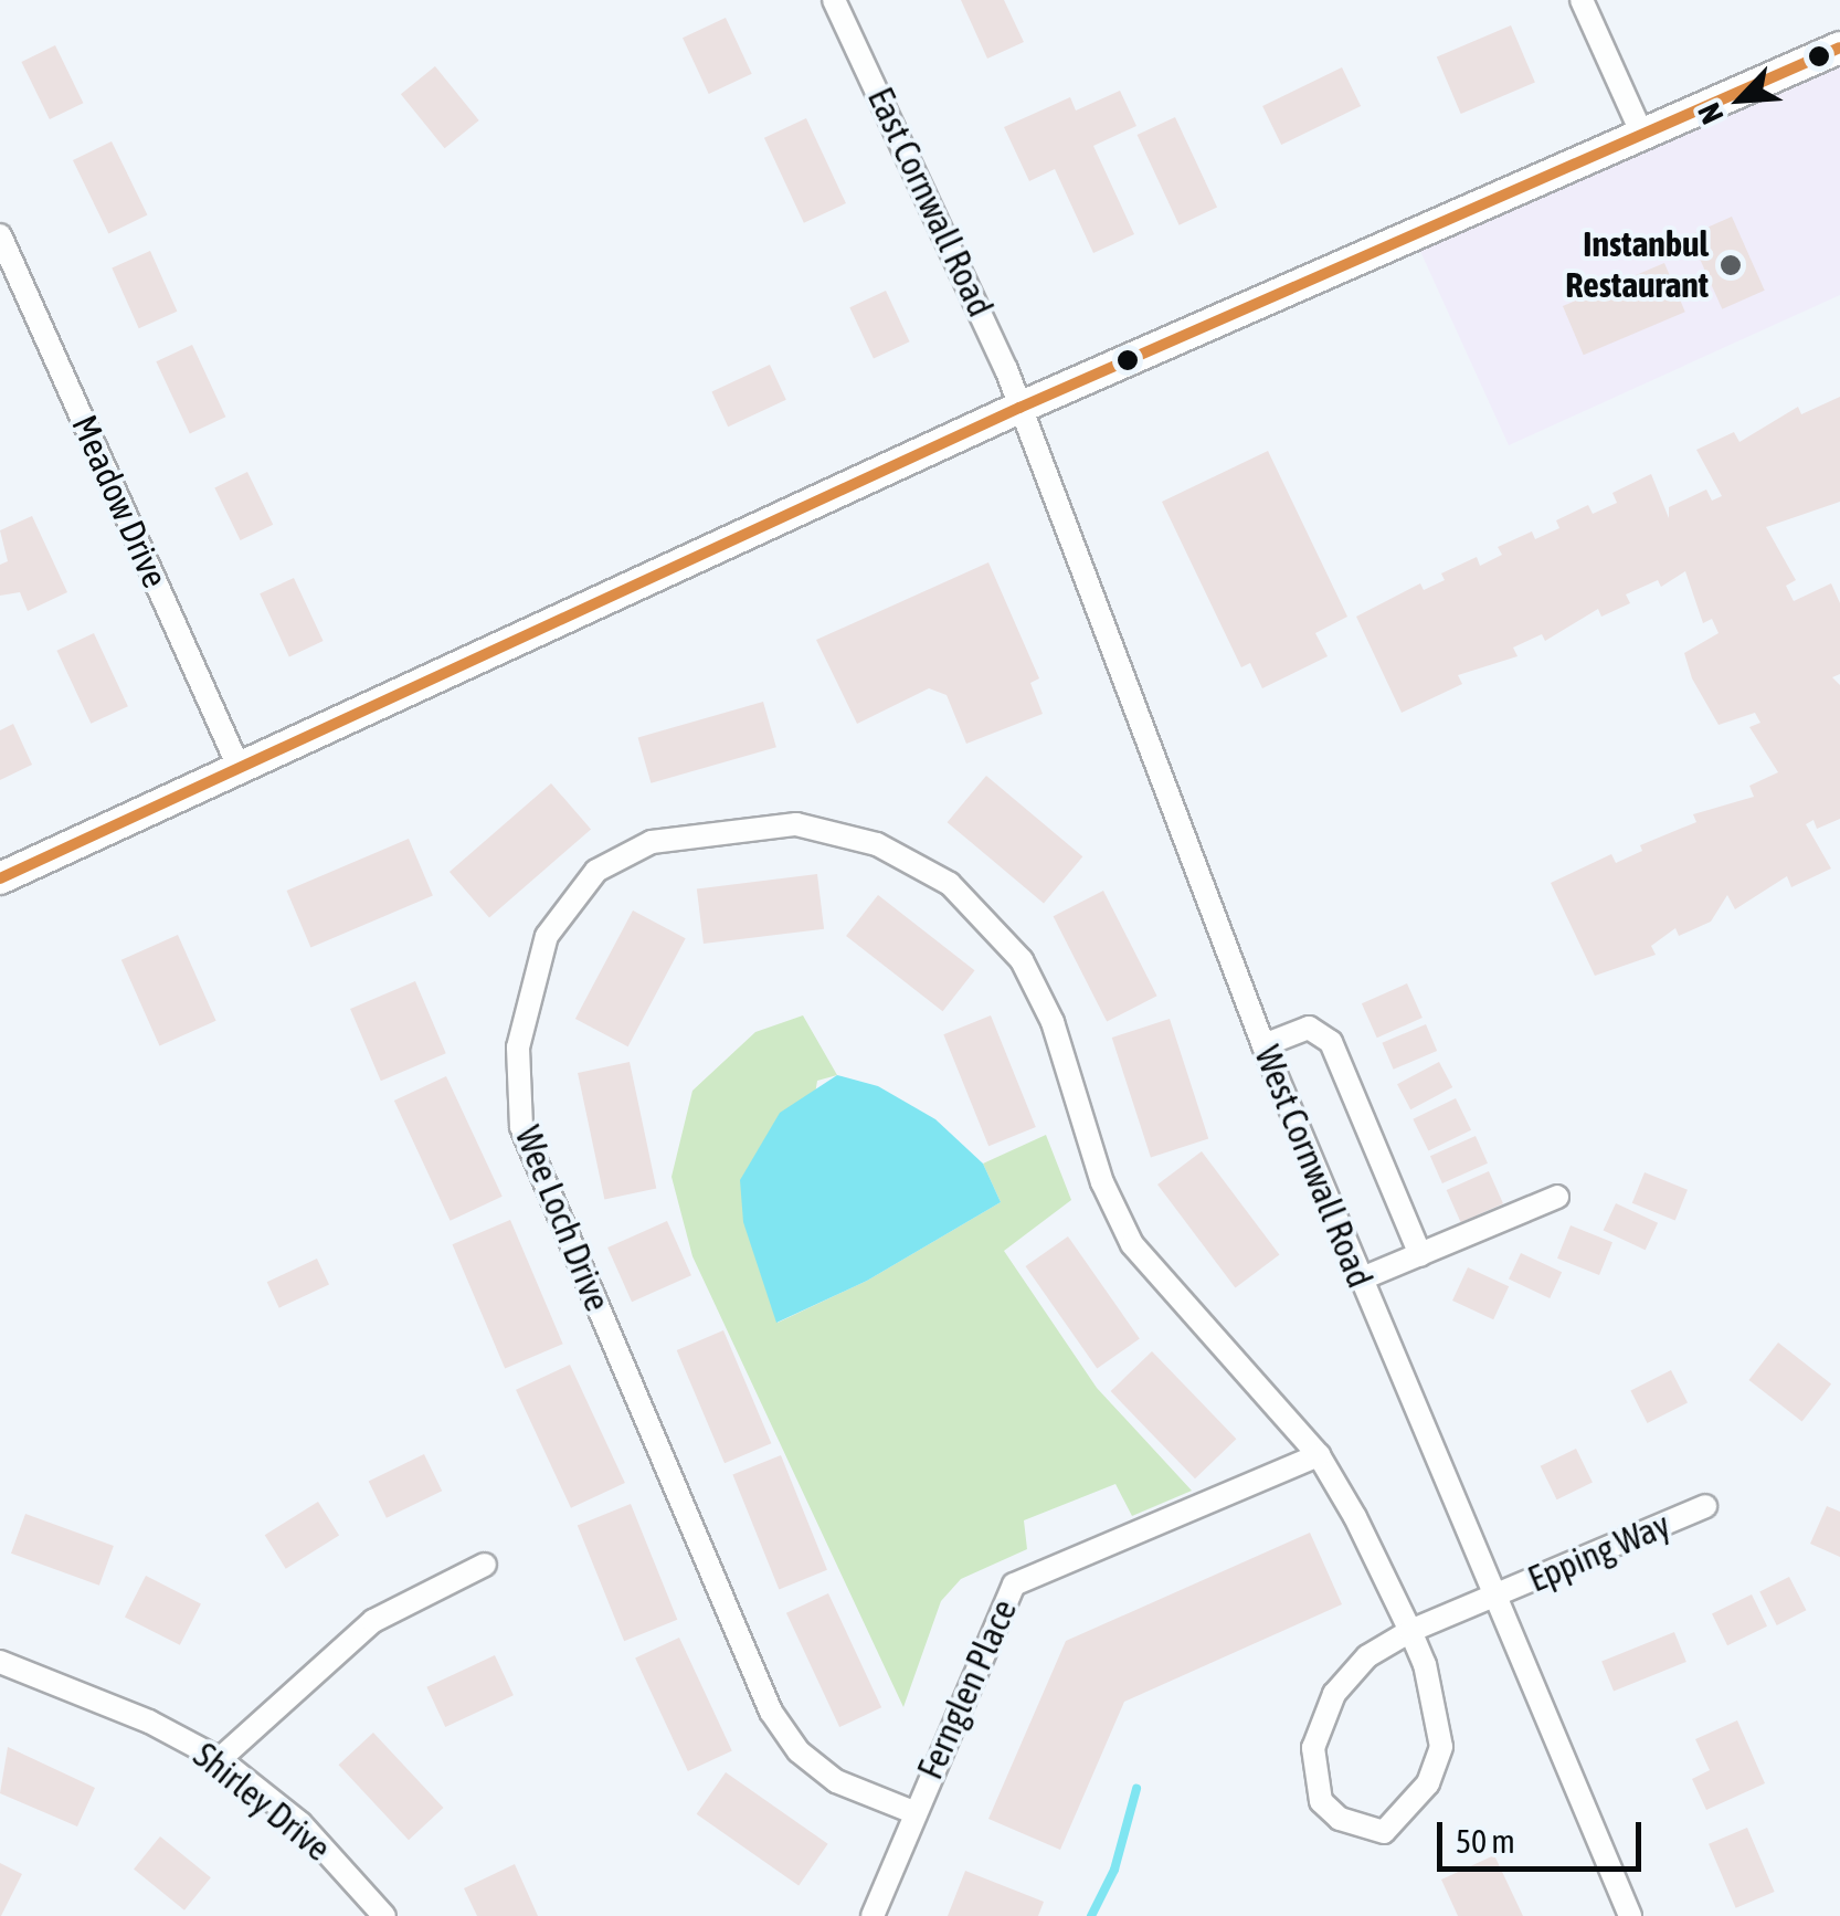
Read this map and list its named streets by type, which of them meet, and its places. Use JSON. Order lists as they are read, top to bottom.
{
  "streets": {
    "street": [
      "East Cornwall Road",
      "Meadow Drive",
      "West Cornwall Road",
      "Wee Loch Drive",
      "Epping Way",
      "Fernglen Place",
      "Shirley Drive"
    ]
  },
  "crossings": [
    ["East Cornwall Road", "West Cornwall Road"],
    ["West Cornwall Road", "Epping Way"],
    ["Wee Loch Drive", "Epping Way"],
    ["Wee Loch Drive", "Fernglen Place"]
  ],
  "places": ["Instanbul Restaurant"],
  "scale_bar": "50 m",
  "north": "bottom left"
}
